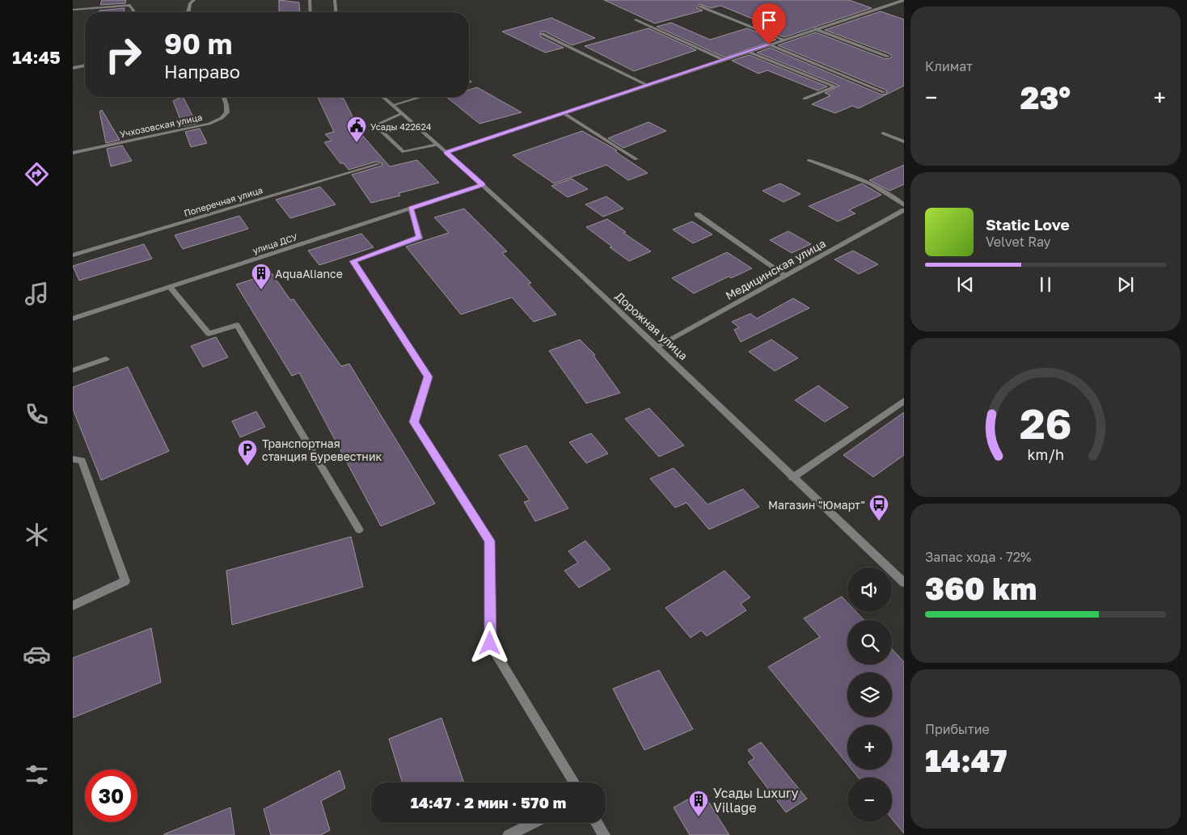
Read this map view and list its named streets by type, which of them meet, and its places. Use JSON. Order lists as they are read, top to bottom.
{
  "streets": {
    "street": [
      "Учхозовская улица",
      "Поперечная улица",
      "улица ДСУ",
      "Медицинская улица",
      "Дорожная улица"
    ]
  },
  "crossings": [
    ["улица ДСУ", "Дорожная улица"],
    ["Медицинская улица", "Дорожная улица"]
  ],
  "places": {
    "public building": ["Усады 422624"],
    "building": ["AquaAliance", "Усады Luxury Village"],
    "parking": ["Транспортная станция Буревестник"],
    "bus stop": ["Магазин \"Юмарт\""]
  },
  "page": {
    "tabs": "14:45",
    "tile": [
      "Климат",
      ["Запас хода · 72%", "360 km"],
      ["Прибытие", "14:47"]
    ],
    "turn": ["90 m", "Направо"],
    "heat": ["−", "23°", "+"],
    "song": ["Static Love", "Velvet Ray"],
    "map_buttons": ["+", "−"],
    "limit": "30",
    "trip": "14:47 · 2 мин · 570 m",
    "gauge": ["26", "km/h"]
  }
}
